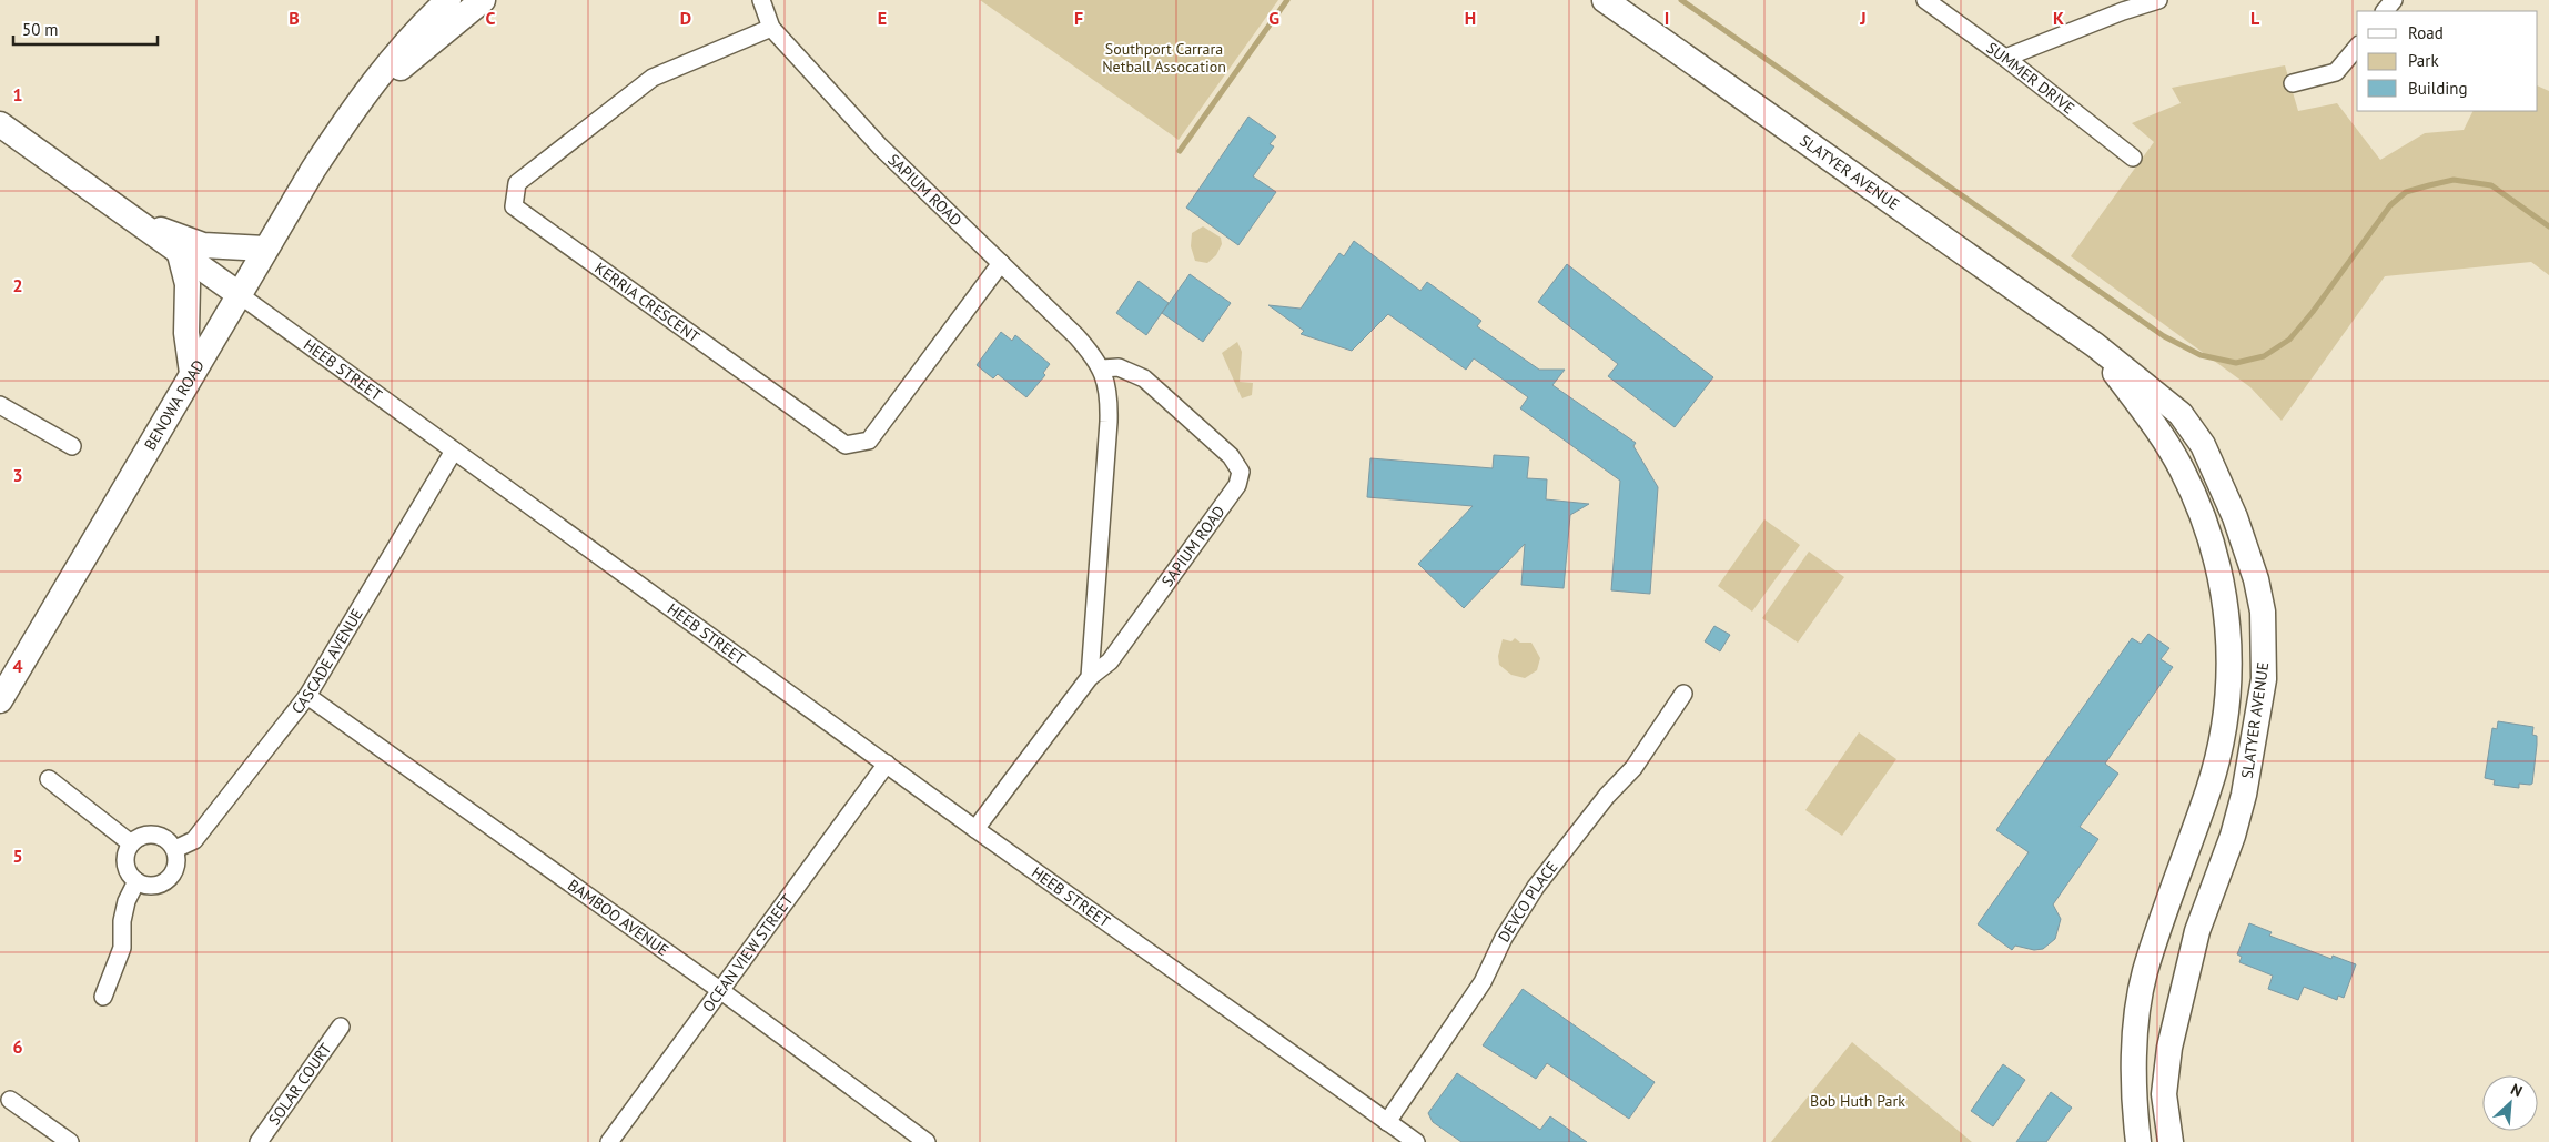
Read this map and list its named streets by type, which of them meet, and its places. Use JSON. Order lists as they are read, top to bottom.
{
  "streets": {
    "main road": ["SLATYER AVENUE", "HEEB STREET", "BENOWA ROAD"],
    "street": [
      "SUMMER DRIVE",
      "SAPIUM ROAD",
      "KERRIA CRESCENT",
      "CASCADE AVENUE",
      "DEVCO PLACE",
      "BAMBOO AVENUE",
      "OCEAN VIEW STREET",
      "SOLAR COURT"
    ]
  },
  "crossings": [
    ["SAPIUM ROAD", "KERRIA CRESCENT"],
    ["SAPIUM ROAD", "HEEB STREET"],
    ["HEEB STREET", "BENOWA ROAD"],
    ["HEEB STREET", "CASCADE AVENUE"],
    ["HEEB STREET", "DEVCO PLACE"],
    ["HEEB STREET", "OCEAN VIEW STREET"],
    ["CASCADE AVENUE", "BAMBOO AVENUE"],
    ["BAMBOO AVENUE", "OCEAN VIEW STREET"]
  ],
  "parks": ["Southport Carrara Netball Assocation", "Bob Huth Park"],
  "legend": ["Road", "Park", "Building"],
  "scale_bar": "50 m",
  "north": "top right",
  "grid": {
    "columns": [
      "B",
      "C",
      "D",
      "E",
      "F",
      "G",
      "H",
      "I",
      "J",
      "K",
      "L"
    ],
    "rows": [
      "1",
      "2",
      "3",
      "4",
      "5",
      "6"
    ]
  }
}
